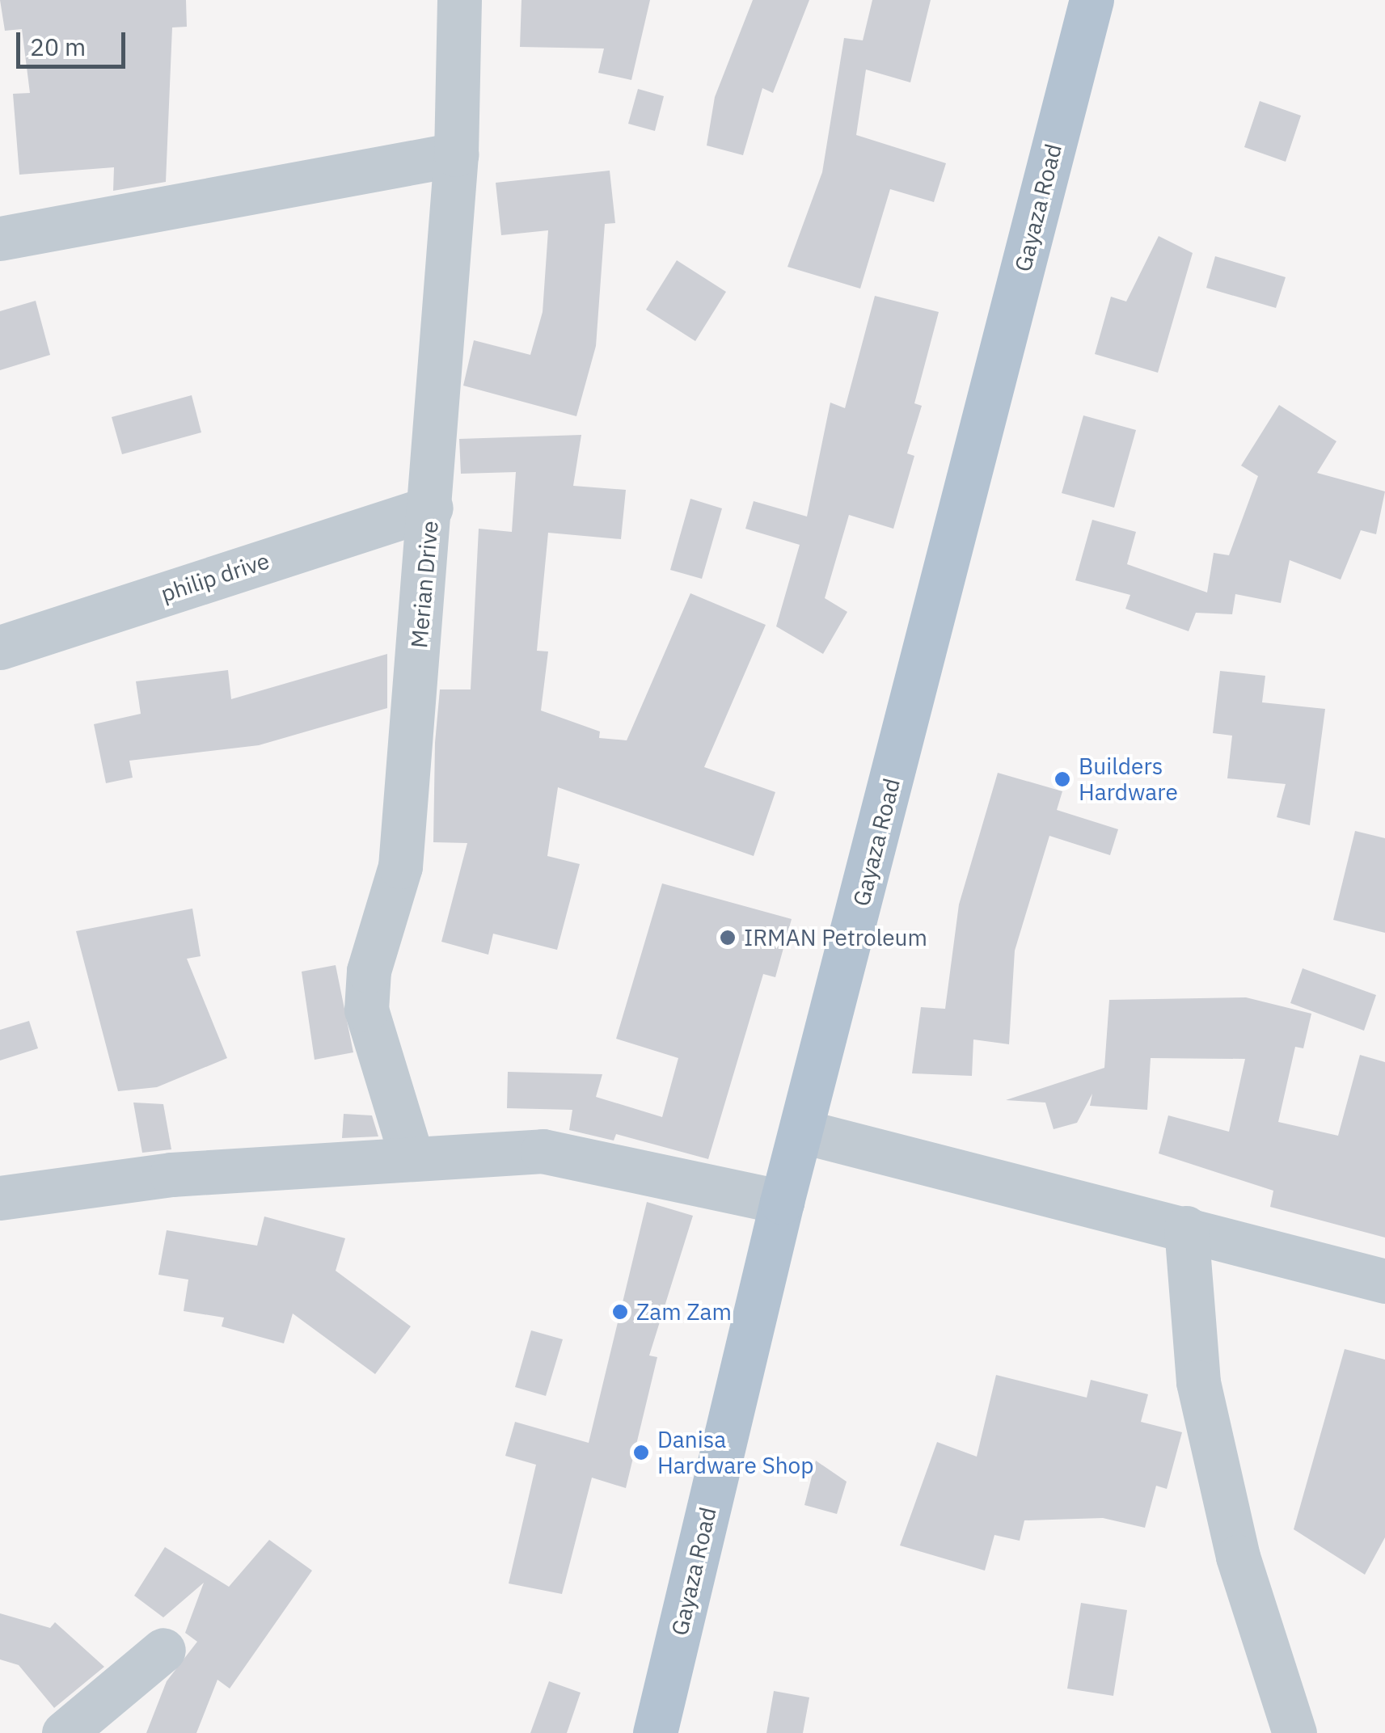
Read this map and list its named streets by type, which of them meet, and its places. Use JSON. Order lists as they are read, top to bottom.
{
  "streets": {
    "main road": ["Gayaza Road"],
    "street": ["philip drive", "Merian Drive"]
  },
  "crossings": [
    ["philip drive", "Merian Drive"]
  ],
  "places": [
    "Builders Hardware",
    "IRMAN Petroleum",
    "Zam Zam",
    "Danisa Hardware Shop"
  ],
  "scale_bar": "20 m"
}
